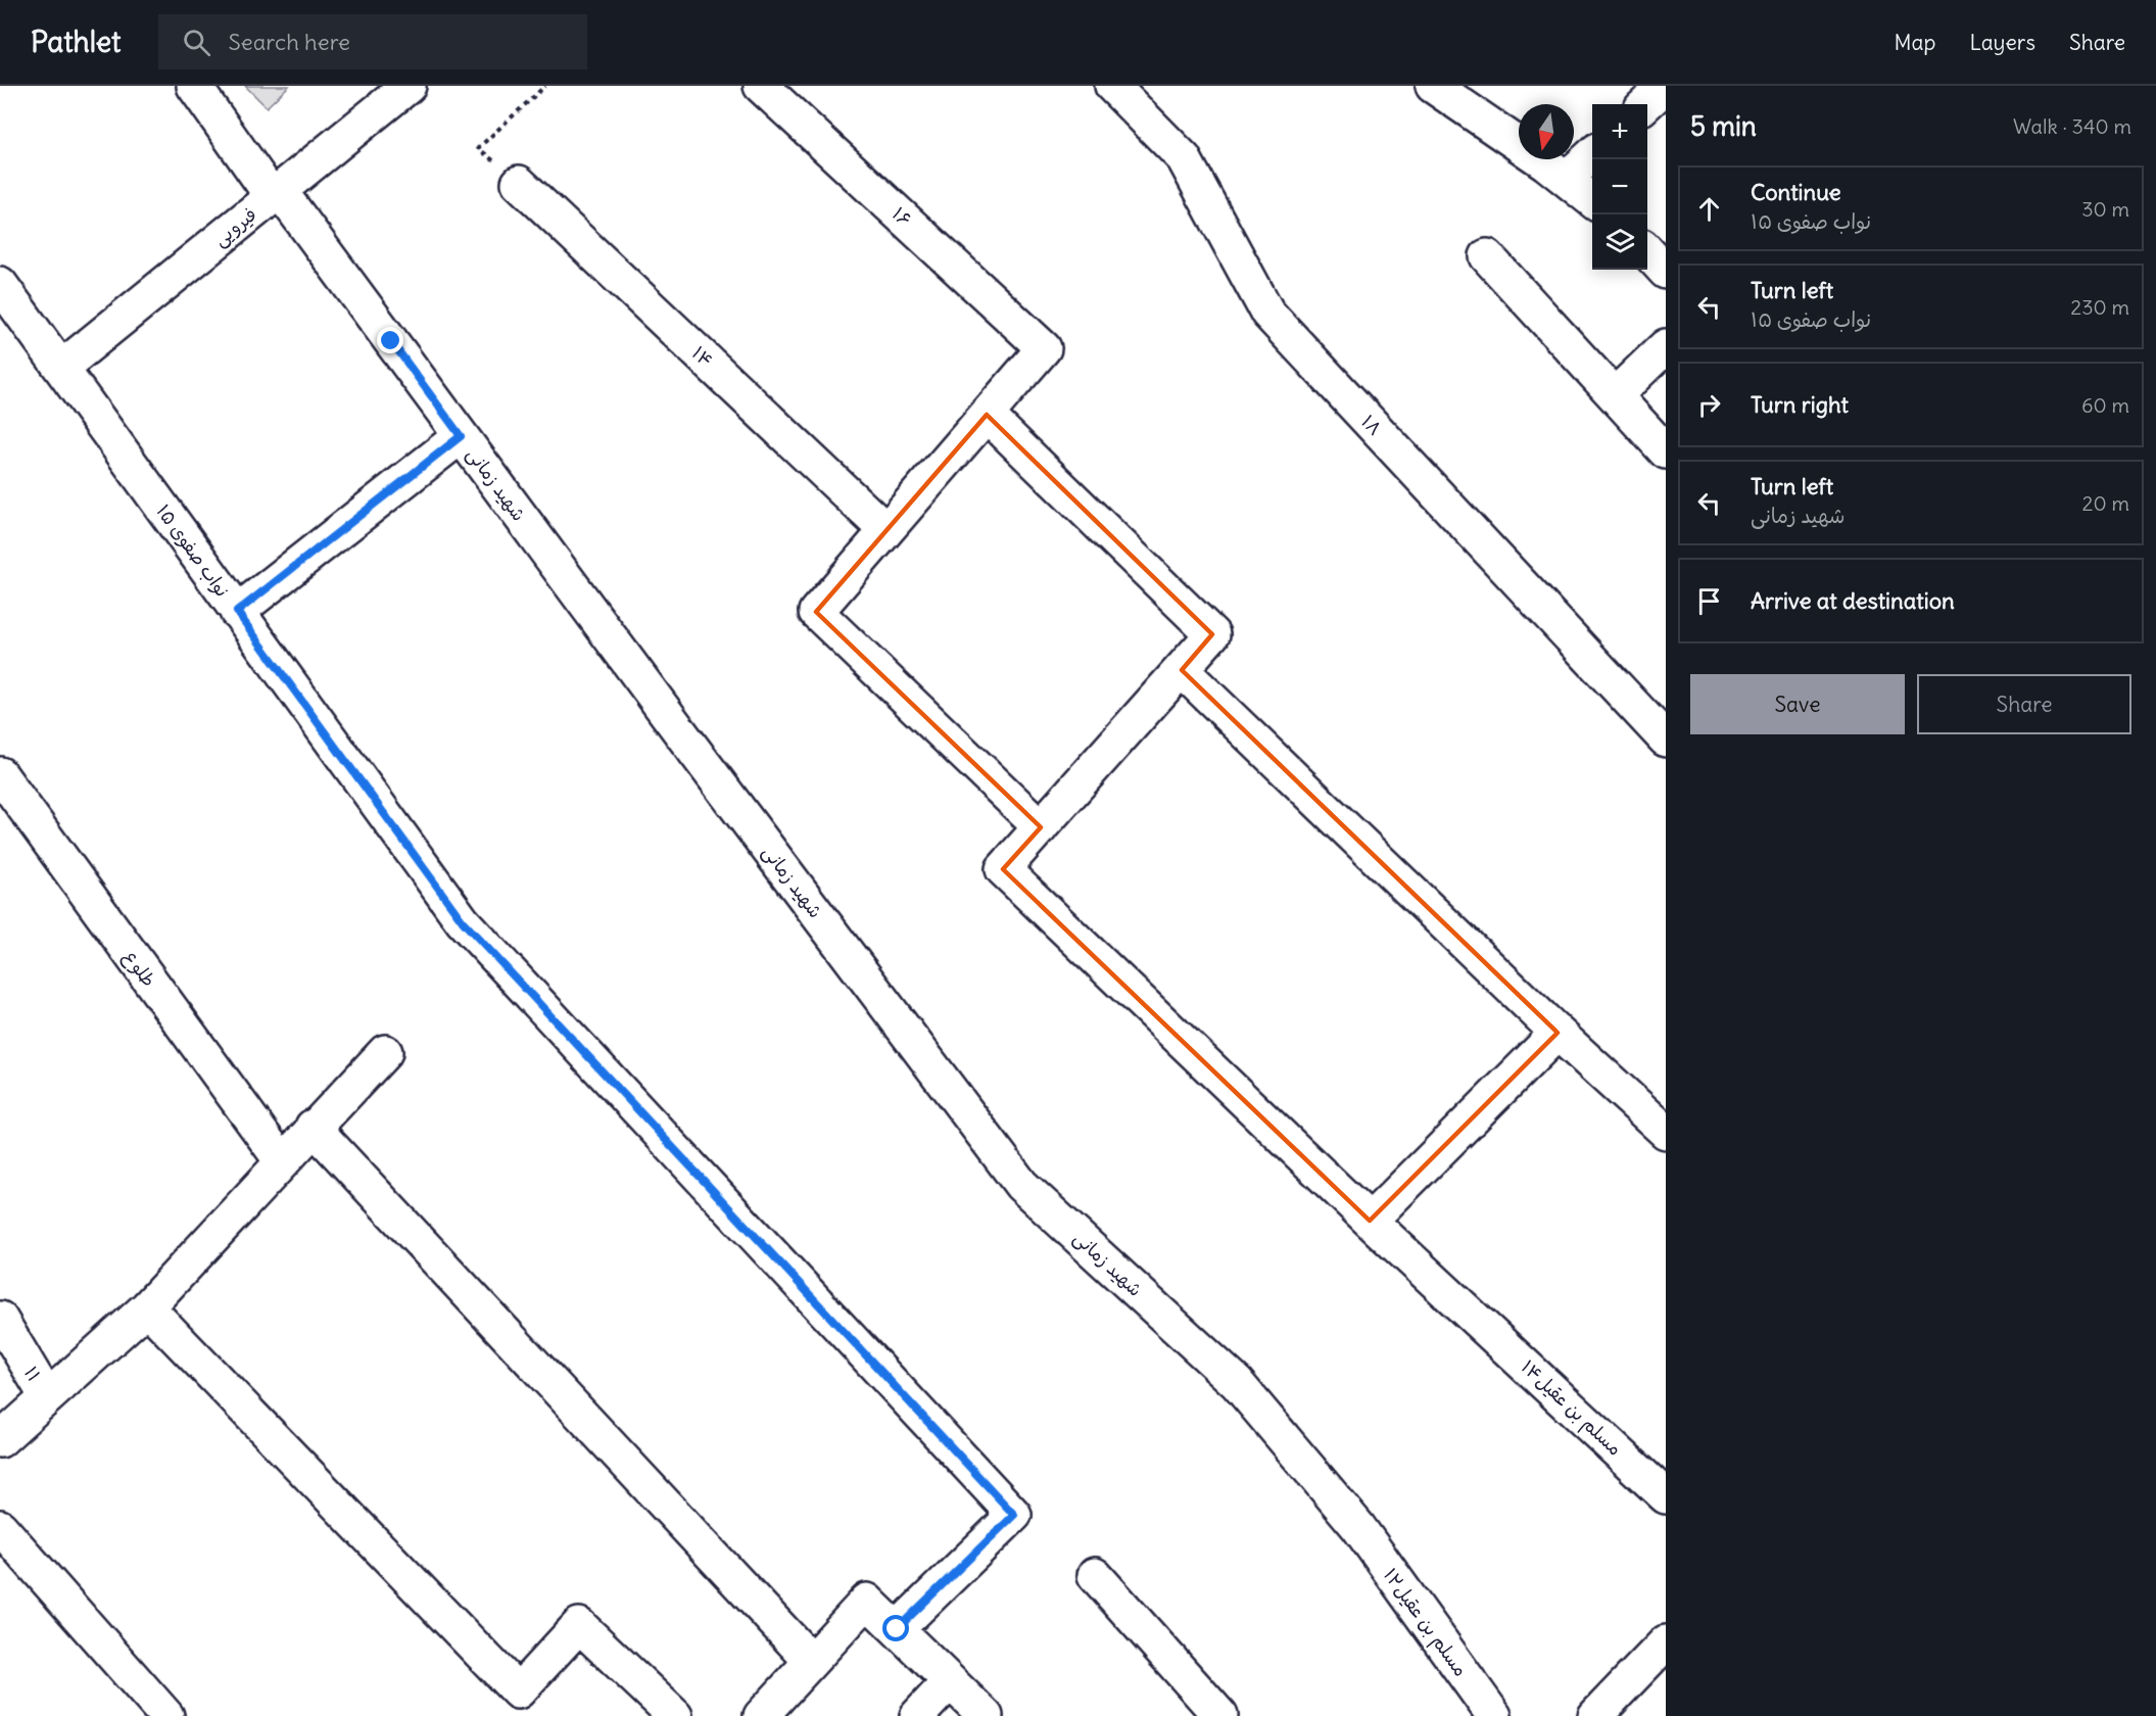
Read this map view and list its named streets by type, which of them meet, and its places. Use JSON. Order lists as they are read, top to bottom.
{
  "streets": {
    "street": [
      "۱۶",
      "فیرویی",
      "۱۴",
      "۱۸",
      "شهید زمانی",
      "نواب صفوی ۱۵",
      "طلوع",
      "۱۱",
      "مسلم بن عقیل۱۴",
      "مسلم بن عقیل۱۲"
    ]
  },
  "crossings": [
    ["فیرویی", "شهید زمانی"],
    ["فیرویی", "نواب صفوی ۱۵"],
    ["شهید زمانی", "مسلم بن عقیل۱۲"]
  ],
  "north": "bottom",
  "page": {
    "header": "Pathlet",
    "search": "Search here",
    "nav": ["Map", "Layers", "Share"],
    "heading": ["5 min", "Walk · 340 m"],
    "map_buttons": ["+", "−"],
    "list": [
      ["Continue", "نواب صفوی ۱۵", "30 m"],
      ["Turn left", "نواب صفوی ۱۵", "230 m"],
      ["Turn right", "60 m"],
      ["Turn left", "شهید زمانی", "20 m"],
      "Arrive at destination"
    ],
    "buttons": ["Save", "Share"]
  }
}
